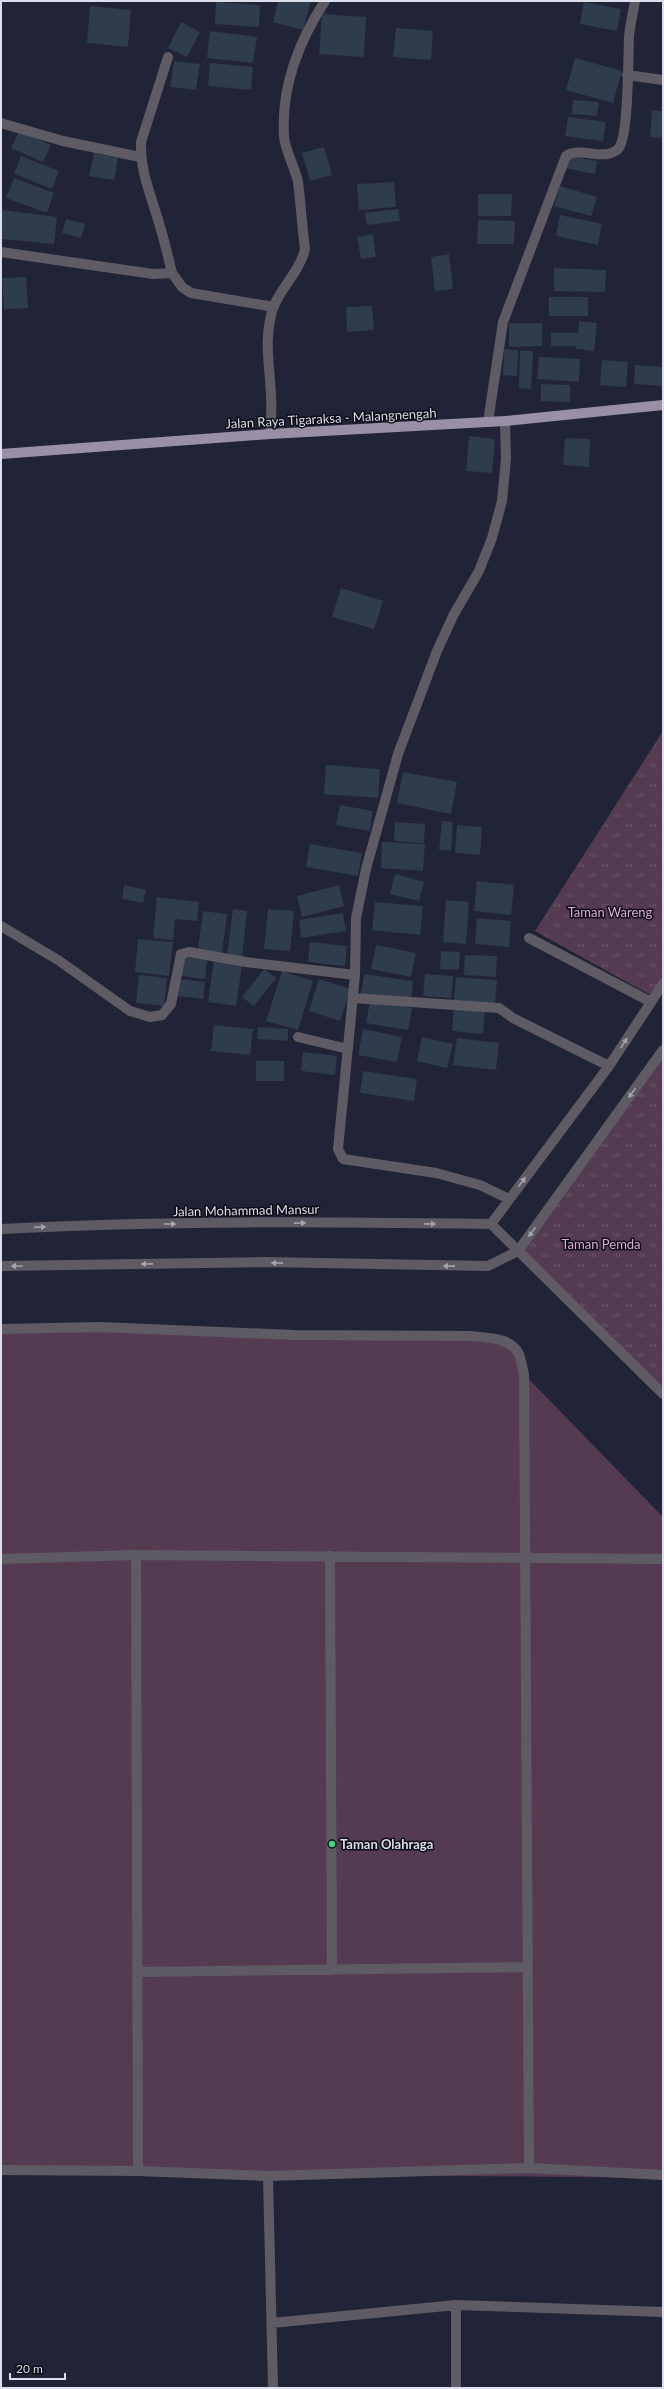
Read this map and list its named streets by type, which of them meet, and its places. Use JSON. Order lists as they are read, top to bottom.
{
  "streets": {
    "main road": ["Jalan Raya Tigaraksa - Malangnengah"],
    "street": ["Jalan Mohammad Mansur"]
  },
  "parks": ["Taman Wareng", "Taman Pemda"],
  "places": ["Taman Olahraga"],
  "scale_bar": "20 m"
}
